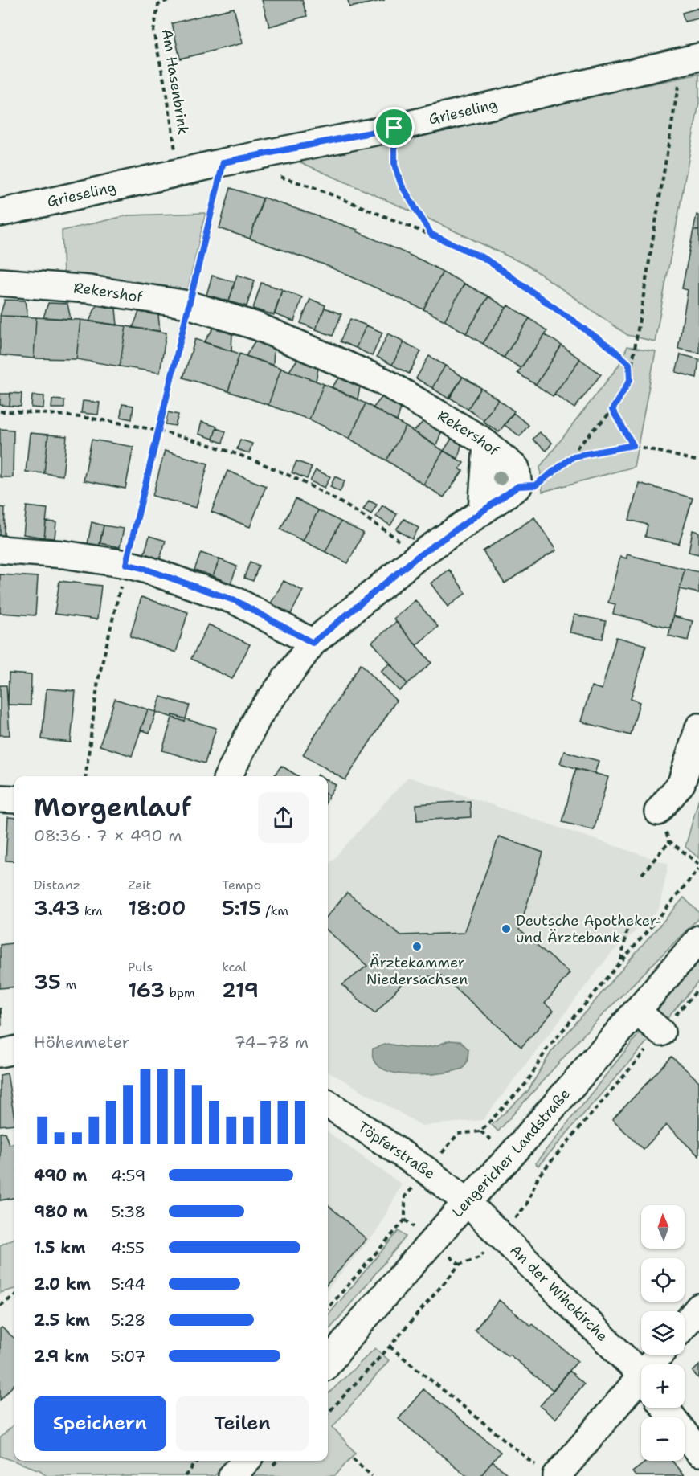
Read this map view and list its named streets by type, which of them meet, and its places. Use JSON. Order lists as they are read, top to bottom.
{
  "streets": {
    "street": [
      "Grieseling",
      "Rekershof",
      "Töpferstraße",
      "Lengericher Landstraße",
      "An der Wihokirche"
    ],
    "path": ["Am Hasenbrink"]
  },
  "crossings": [
    ["Am Hasenbrink", "Grieseling"],
    ["Töpferstraße", "Lengericher Landstraße"],
    ["Töpferstraße", "An der Wihokirche"],
    ["Lengericher Landstraße", "An der Wihokirche"]
  ],
  "places": ["Deutsche Apotheker- und Ärztebank", "Ärztekammer Niedersachsen"],
  "north": "top",
  "page": {
    "heading": ["Morgenlauf", "08:36 · 7 × 490 m"],
    "stats": [
      ["Distanz", "3.43 km"],
      ["Zeit", "18:00"],
      ["Tempo", "5:15 /km"],
      ["35 m"],
      ["Puls", "163 bpm"],
      ["kcal", "219"]
    ],
    "chart": ["Höhenmeter", "74–78 m"],
    "list": [
      {
        "name": "490 m",
        "note": "4:59"
      },
      {
        "name": "980 m",
        "note": "5:38"
      },
      {
        "name": "1.5 km",
        "note": "4:55"
      },
      {
        "name": "2.0 km",
        "note": "5:44"
      },
      {
        "name": "2.5 km",
        "note": "5:28"
      },
      {
        "name": "2.9 km",
        "note": "5:07"
      }
    ],
    "map_buttons": ["+", "−"],
    "buttons": ["Speichern", "Teilen"]
  }
}
